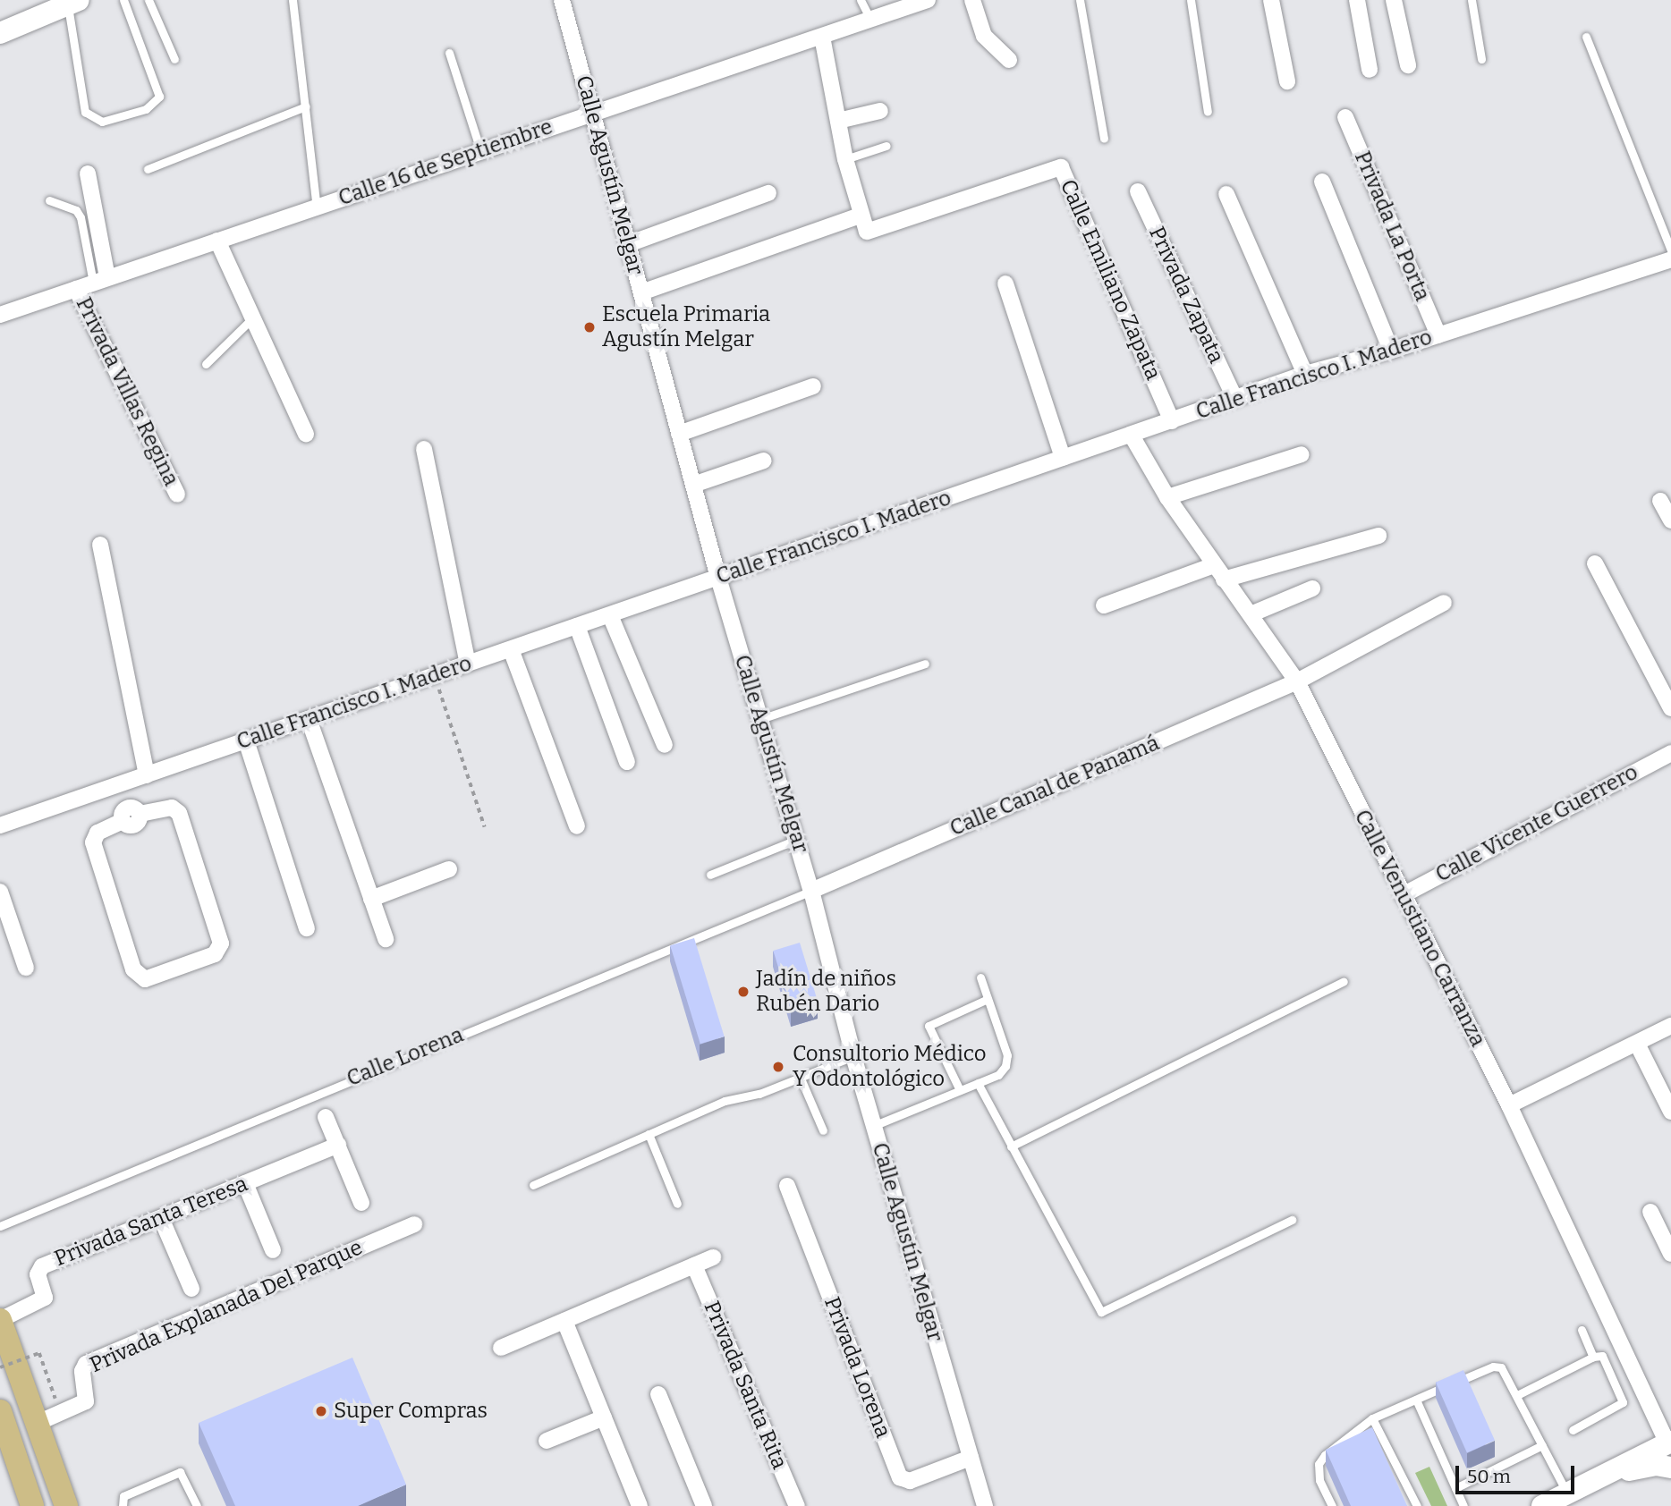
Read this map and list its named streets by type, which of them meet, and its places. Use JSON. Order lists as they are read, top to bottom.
{
  "streets": {
    "street": [
      "Calle 16 de Septiembre",
      "Calle Agustín Melgar",
      "Privada La Porta",
      "Calle Emiliano Zapata",
      "Privada Zapata",
      "Calle Francisco I. Madero",
      "Privada Villas Regina",
      "Calle Canal de Panamá",
      "Calle Vicente Guerrero",
      "Calle Venustiano Carranza",
      "Privada Santa Teresa",
      "Privada Explanada Del Parque",
      "Privada Lorena",
      "Privada Santa Rita"
    ],
    "lane": ["Calle Lorena"]
  },
  "crossings": [
    ["Calle 16 de Septiembre", "Calle Agustín Melgar"],
    ["Calle 16 de Septiembre", "Privada Villas Regina"],
    ["Calle Agustín Melgar", "Calle Francisco I. Madero"],
    ["Calle Agustín Melgar", "Calle Canal de Panamá"],
    ["Calle Agustín Melgar", "Calle Lorena"],
    ["Calle Agustín Melgar", "Privada Lorena"],
    ["Privada La Porta", "Calle Francisco I. Madero"],
    ["Calle Emiliano Zapata", "Calle Francisco I. Madero"],
    ["Privada Zapata", "Calle Francisco I. Madero"],
    ["Calle Francisco I. Madero", "Calle Venustiano Carranza"],
    ["Calle Canal de Panamá", "Calle Venustiano Carranza"],
    ["Calle Canal de Panamá", "Calle Lorena"],
    ["Calle Vicente Guerrero", "Calle Venustiano Carranza"]
  ],
  "places": [
    "Escuela Primaria Agustín Melgar",
    "Jadín de niños Rubén Dario",
    "Consultorio Médico Y Odontológico",
    "Super Compras"
  ],
  "scale_bar": "50 m"
}
